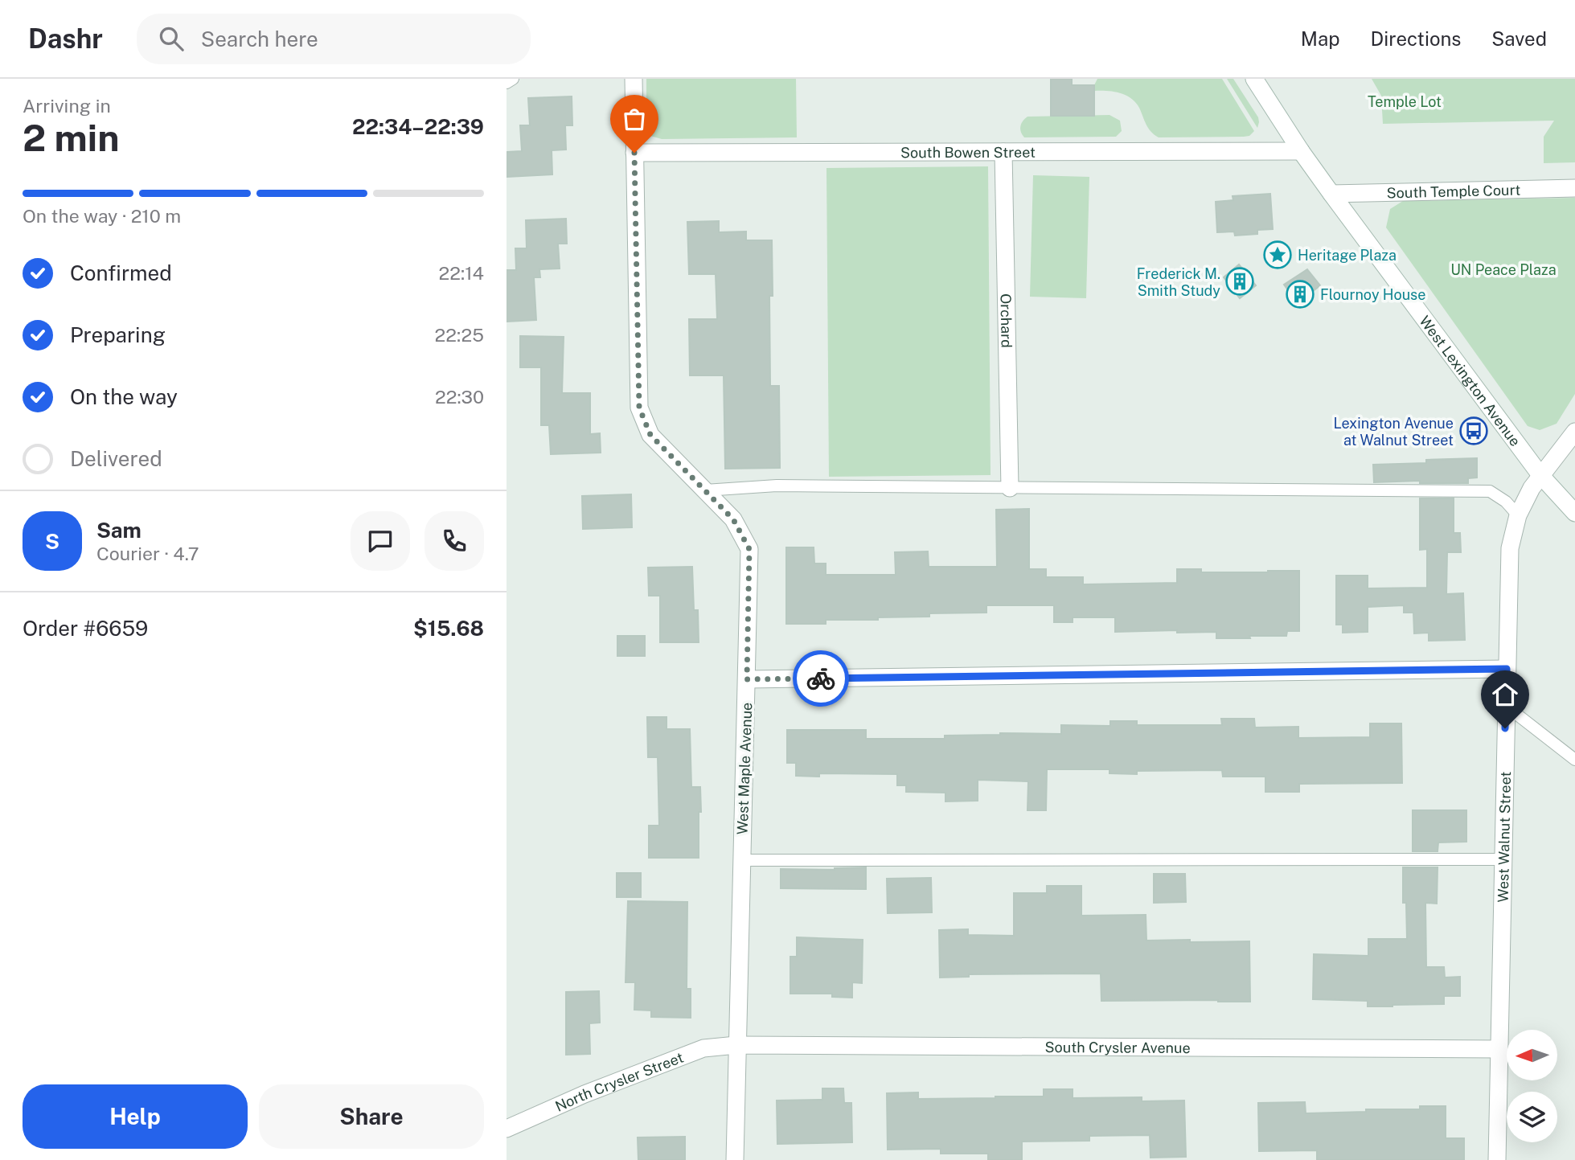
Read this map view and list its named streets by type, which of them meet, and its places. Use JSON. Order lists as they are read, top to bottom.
{
  "streets": {
    "street": [
      "South Bowen Street",
      "South Temple Court",
      "Orchard",
      "West Lexington Avenue",
      "West Maple Avenue",
      "West Walnut Street",
      "South Crysler Avenue",
      "North Crysler Street"
    ]
  },
  "crossings": [
    ["South Bowen Street", "Orchard"],
    ["South Bowen Street", "West Lexington Avenue"],
    ["South Bowen Street", "West Maple Avenue"],
    ["South Temple Court", "West Lexington Avenue"],
    ["West Lexington Avenue", "West Walnut Street"],
    ["West Maple Avenue", "South Crysler Avenue"],
    ["West Maple Avenue", "North Crysler Street"],
    ["West Walnut Street", "South Crysler Avenue"],
    ["South Crysler Avenue", "North Crysler Street"]
  ],
  "parks": ["Temple Lot", "UN Peace Plaza"],
  "places": {
    "place": ["Heritage Plaza"],
    "building": ["Frederick M. Smith Study", "Flournoy House"],
    "bus stop": ["Lexington Avenue at Walnut Street"]
  },
  "north": "left",
  "page": {
    "header": "Dashr",
    "search": "Search here",
    "nav": ["Map", "Directions", "Saved"],
    "heading": ["2 min", "Arriving in", "22:34–22:39"],
    "panel": [
      "Sam",
      "Courier · 4.7",
      "Order #6659",
      "$15.68"
    ],
    "bar": "On the way · 210 m",
    "list": [
      ["Confirmed", "22:14"],
      ["Preparing", "22:25"],
      ["On the way", "22:30"],
      "Delivered"
    ],
    "round": "S",
    "buttons": ["Help", "Share"]
  }
}
